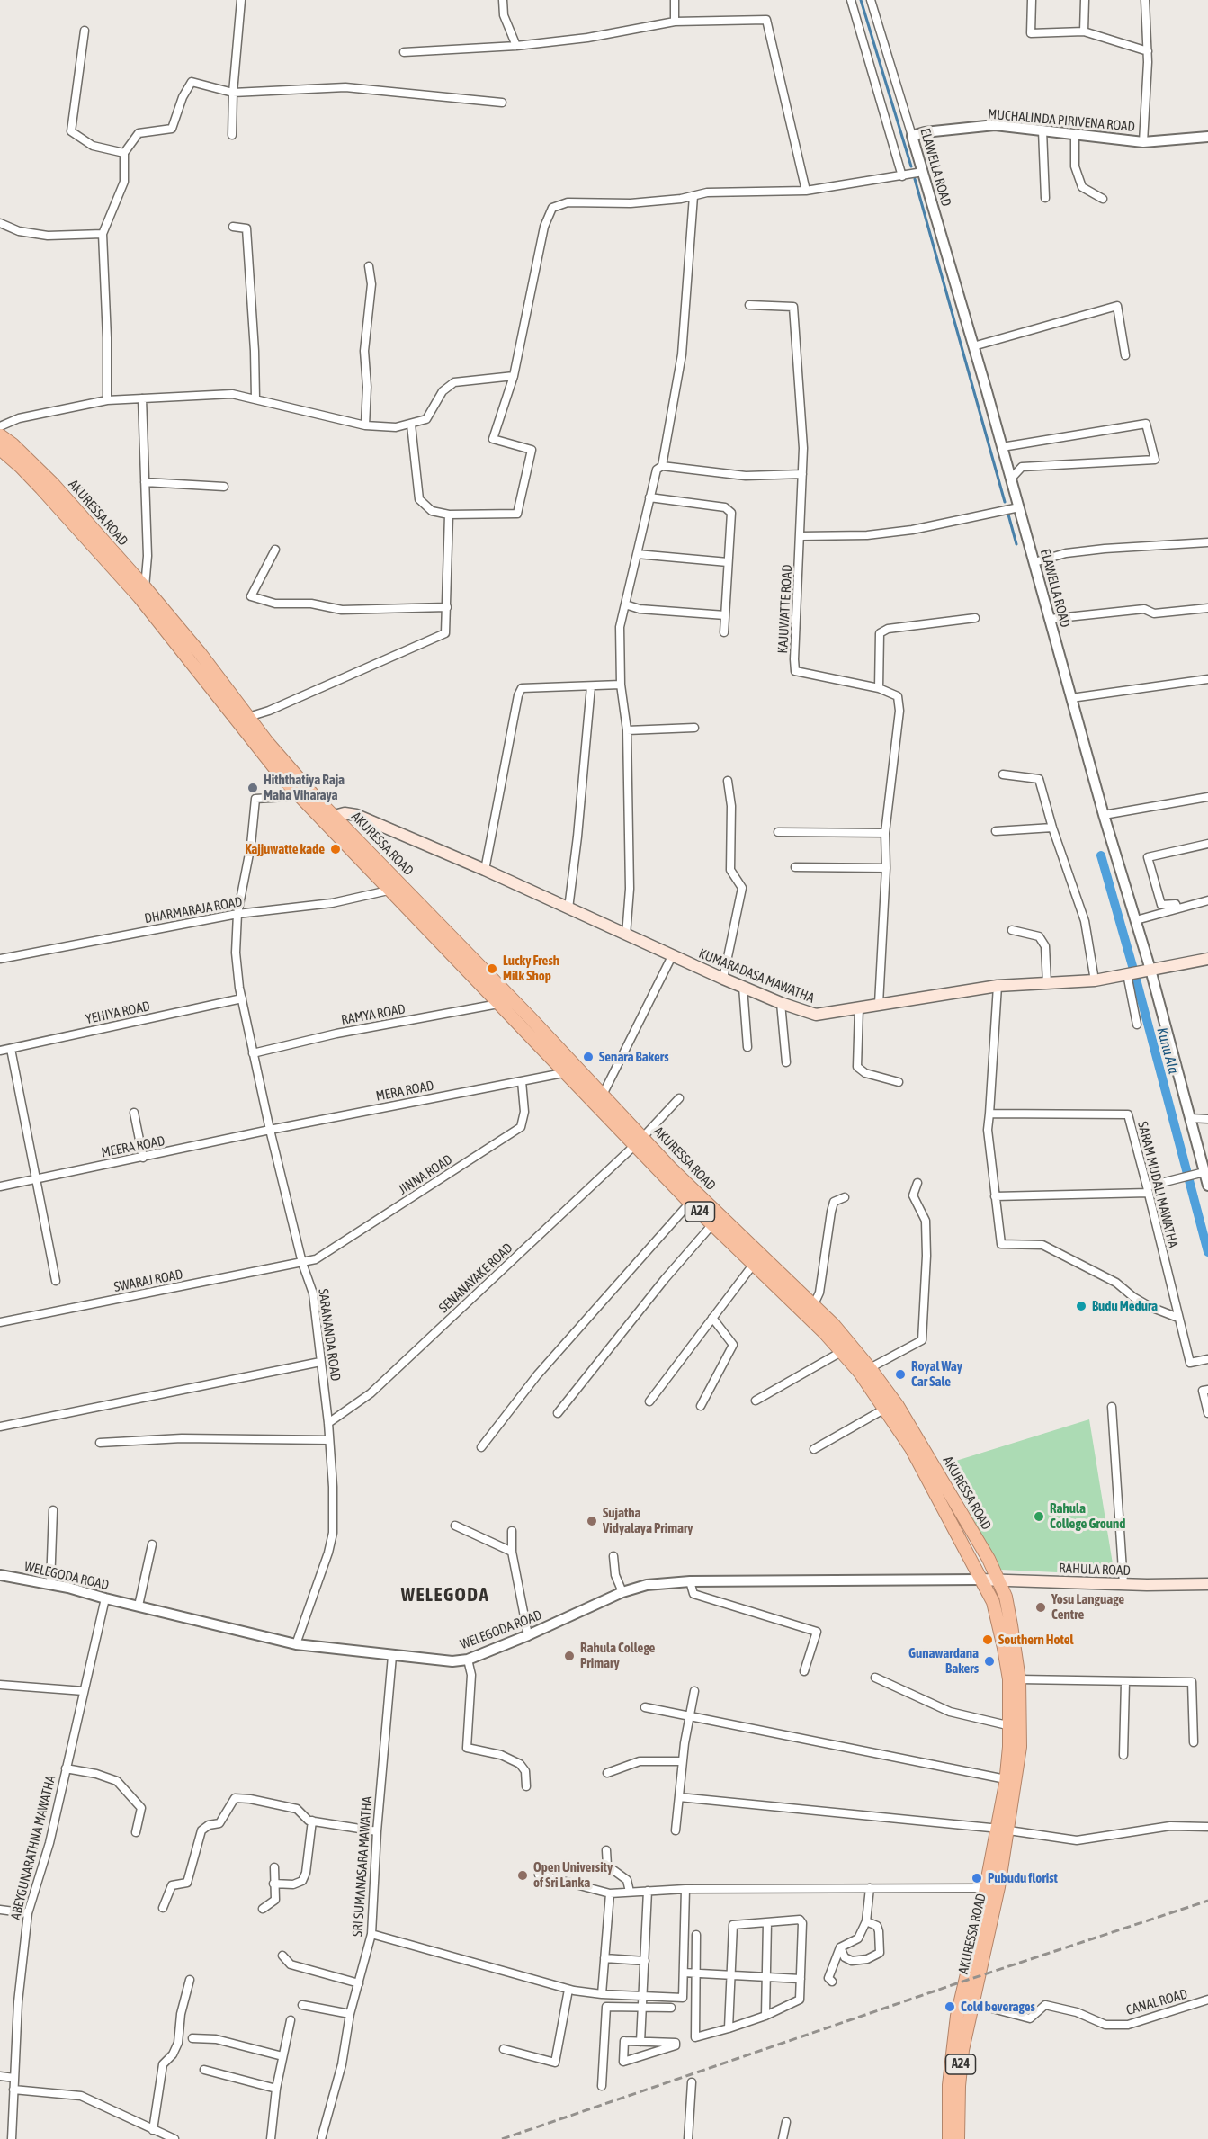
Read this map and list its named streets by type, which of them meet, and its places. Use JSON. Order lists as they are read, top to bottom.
{
  "streets": {
    "highway": ["AKURESSA ROAD", "A24"],
    "main road": ["KUMARADASA MAWATHA", "RAHULA ROAD"],
    "street": [
      "MUCHALINDA PIRIVENA ROAD",
      "ELAWELLA ROAD",
      "KAJUWATTE ROAD",
      "DHARMARAJA ROAD",
      "YEHIYA ROAD",
      "RAMYA ROAD",
      "MERA ROAD",
      "MEERA ROAD",
      "JINNA ROAD",
      "SARAM MUDALI MAWATHA",
      "SENANAYAKE ROAD",
      "SWARAJ ROAD",
      "SARANANDA ROAD",
      "WELEGODA ROAD",
      "ABEYGUNARATHNA MAWATHA",
      "SRI SUMANASARA MAWATHA",
      "CANAL ROAD"
    ]
  },
  "crossings": [
    ["MUCHALINDA PIRIVENA ROAD", "ELAWELLA ROAD"],
    ["ELAWELLA ROAD", "KUMARADASA MAWATHA"],
    ["AKURESSA ROAD", "DHARMARAJA ROAD"],
    ["AKURESSA ROAD", "KUMARADASA MAWATHA"],
    ["AKURESSA ROAD", "RAMYA ROAD"],
    ["AKURESSA ROAD", "MERA ROAD"],
    ["AKURESSA ROAD", "SENANAYAKE ROAD"],
    ["AKURESSA ROAD", "SARANANDA ROAD"],
    ["AKURESSA ROAD", "RAHULA ROAD"],
    ["AKURESSA ROAD", "WELEGODA ROAD"],
    ["AKURESSA ROAD", "CANAL ROAD"],
    ["KAJUWATTE ROAD", "KUMARADASA MAWATHA"],
    ["DHARMARAJA ROAD", "SARANANDA ROAD"],
    ["YEHIYA ROAD", "SARANANDA ROAD"],
    ["RAMYA ROAD", "SARANANDA ROAD"],
    ["MERA ROAD", "MEERA ROAD"],
    ["MERA ROAD", "JINNA ROAD"],
    ["MERA ROAD", "SARANANDA ROAD"],
    ["MEERA ROAD", "SARANANDA ROAD"],
    ["JINNA ROAD", "SWARAJ ROAD"],
    ["JINNA ROAD", "SARANANDA ROAD"],
    ["SENANAYAKE ROAD", "SARANANDA ROAD"],
    ["SWARAJ ROAD", "SARANANDA ROAD"],
    ["SARANANDA ROAD", "WELEGODA ROAD"],
    ["RAHULA ROAD", "WELEGODA ROAD"],
    ["WELEGODA ROAD", "ABEYGUNARATHNA MAWATHA"],
    ["WELEGODA ROAD", "SRI SUMANASARA MAWATHA"]
  ],
  "districts": ["WELEGODA"],
  "water": ["Kunu Ala"],
  "places": [
    "Hiththatiya Raja Maha Viharaya",
    "Kajjuwatte kade",
    "Lucky Fresh Milk Shop",
    "Senara Bakers",
    "Budu Medura",
    "Royal Way Car Sale",
    "Rahula College Ground",
    "Sujatha Vidyalaya Primary",
    "Yosu Language Centre",
    "Southern Hotel",
    "Rahula College Primary",
    "Gunawardana Bakers",
    "Open University of Sri Lanka",
    "Pubudu florist",
    "Cold beverages"
  ]
}
